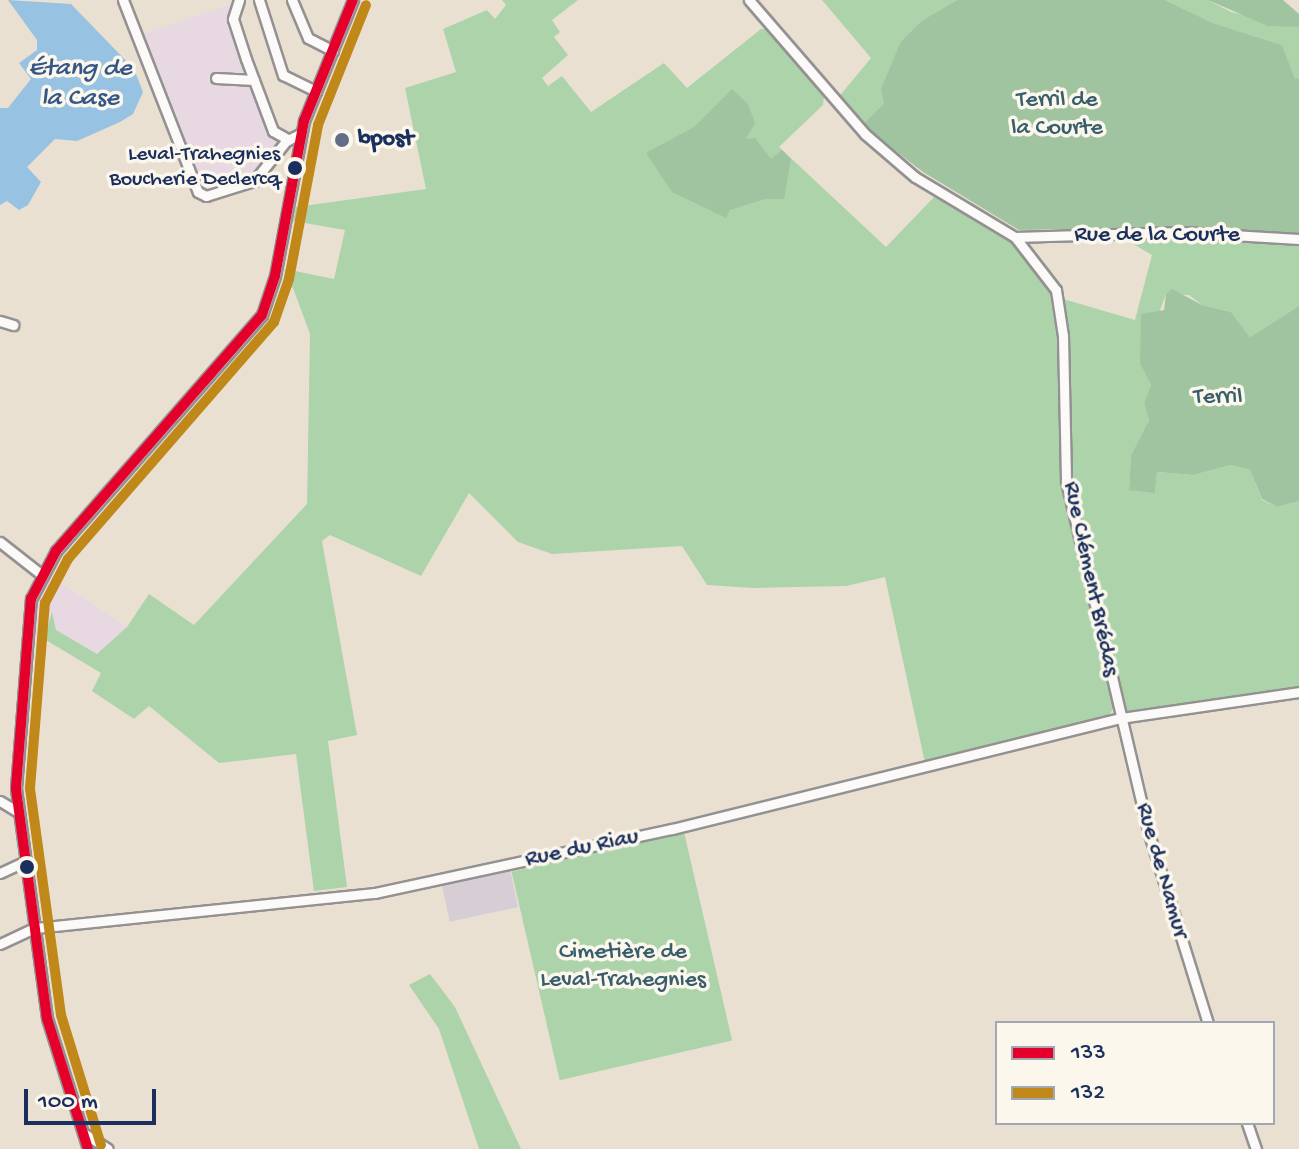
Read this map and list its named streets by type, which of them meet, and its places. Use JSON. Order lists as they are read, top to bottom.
{
  "streets": {
    "street": [
      "Rue de la Courte",
      "Rue Clément Brédas",
      "Rue du Riau",
      "Rue de Namur"
    ]
  },
  "crossings": [
    ["Rue de la Courte", "Rue Clément Brédas"],
    ["Rue Clément Brédas", "Rue du Riau"],
    ["Rue Clément Brédas", "Rue de Namur"],
    ["Rue du Riau", "Rue de Namur"]
  ],
  "water": ["Étang de la Case"],
  "parks": ["Terril de la Courte", "Terril", "Cimetière de Leval-Trahegnies"],
  "places": ["bpost", "Leval-Trahegnies Boucherie Declercq"],
  "lines": ["transit line 133", "transit line 132"],
  "legend": ["133", "132"],
  "scale_bar": "100 m"
}
